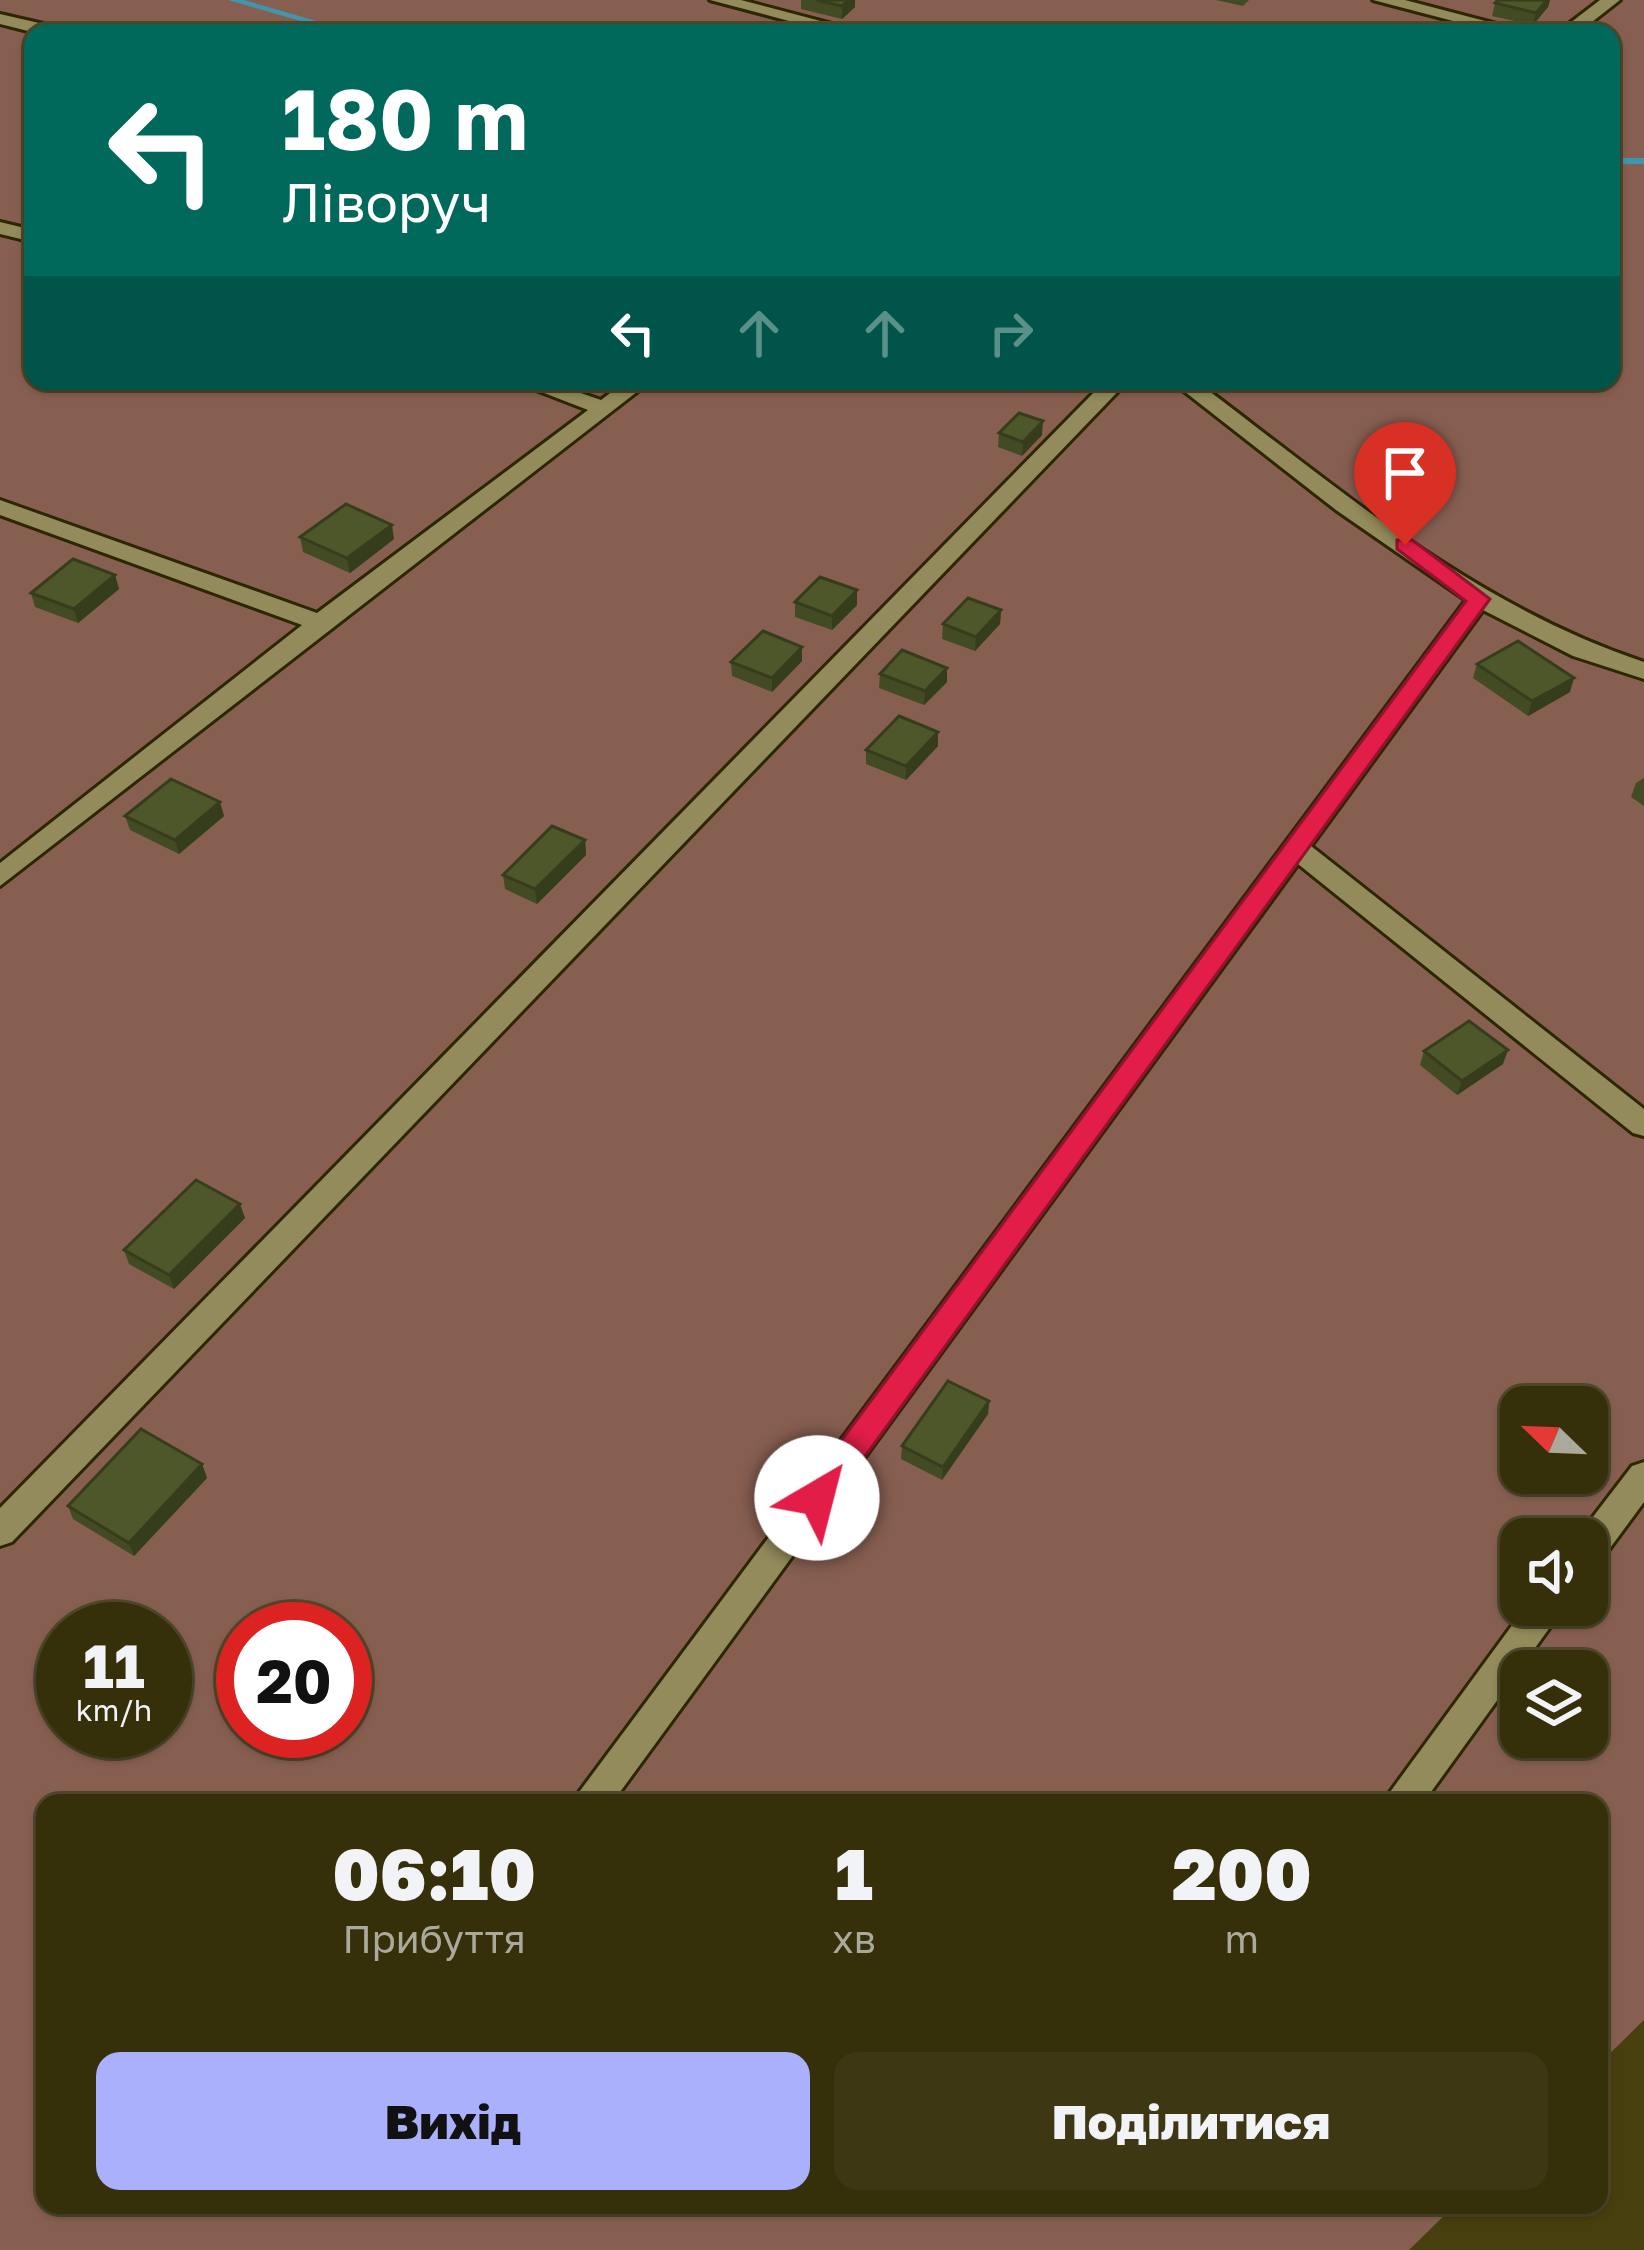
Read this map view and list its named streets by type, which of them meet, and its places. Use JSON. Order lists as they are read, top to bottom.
{
  "north": "top left",
  "page": {
    "turn": ["180 m", "Ліворуч"],
    "speed": "11 km/h",
    "limit": "20",
    "eta": [
      "06:10",
      "Прибуття",
      "1",
      "хв",
      "200",
      "m"
    ],
    "buttons": ["Вихід", "Поділитися"]
  }
}
